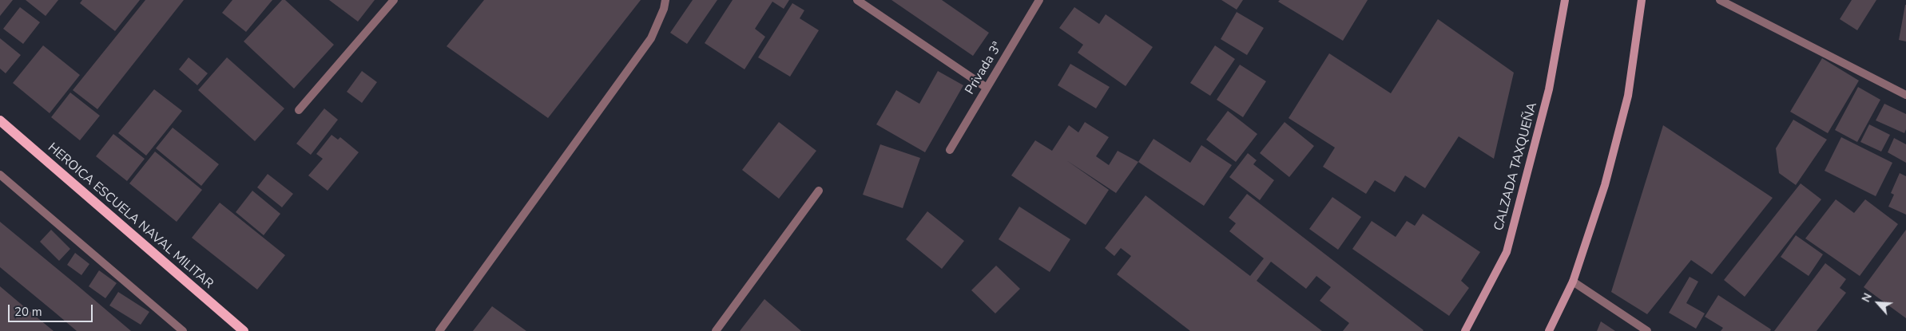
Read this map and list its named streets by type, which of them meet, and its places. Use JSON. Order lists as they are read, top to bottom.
{
  "streets": {
    "main road": ["CALZADA TAXQUEÑA", "HEROICA ESCUELA NAVAL MILITAR"],
    "street": ["Privada 3ª"]
  },
  "scale_bar": "20 m",
  "north": "top left"
}
